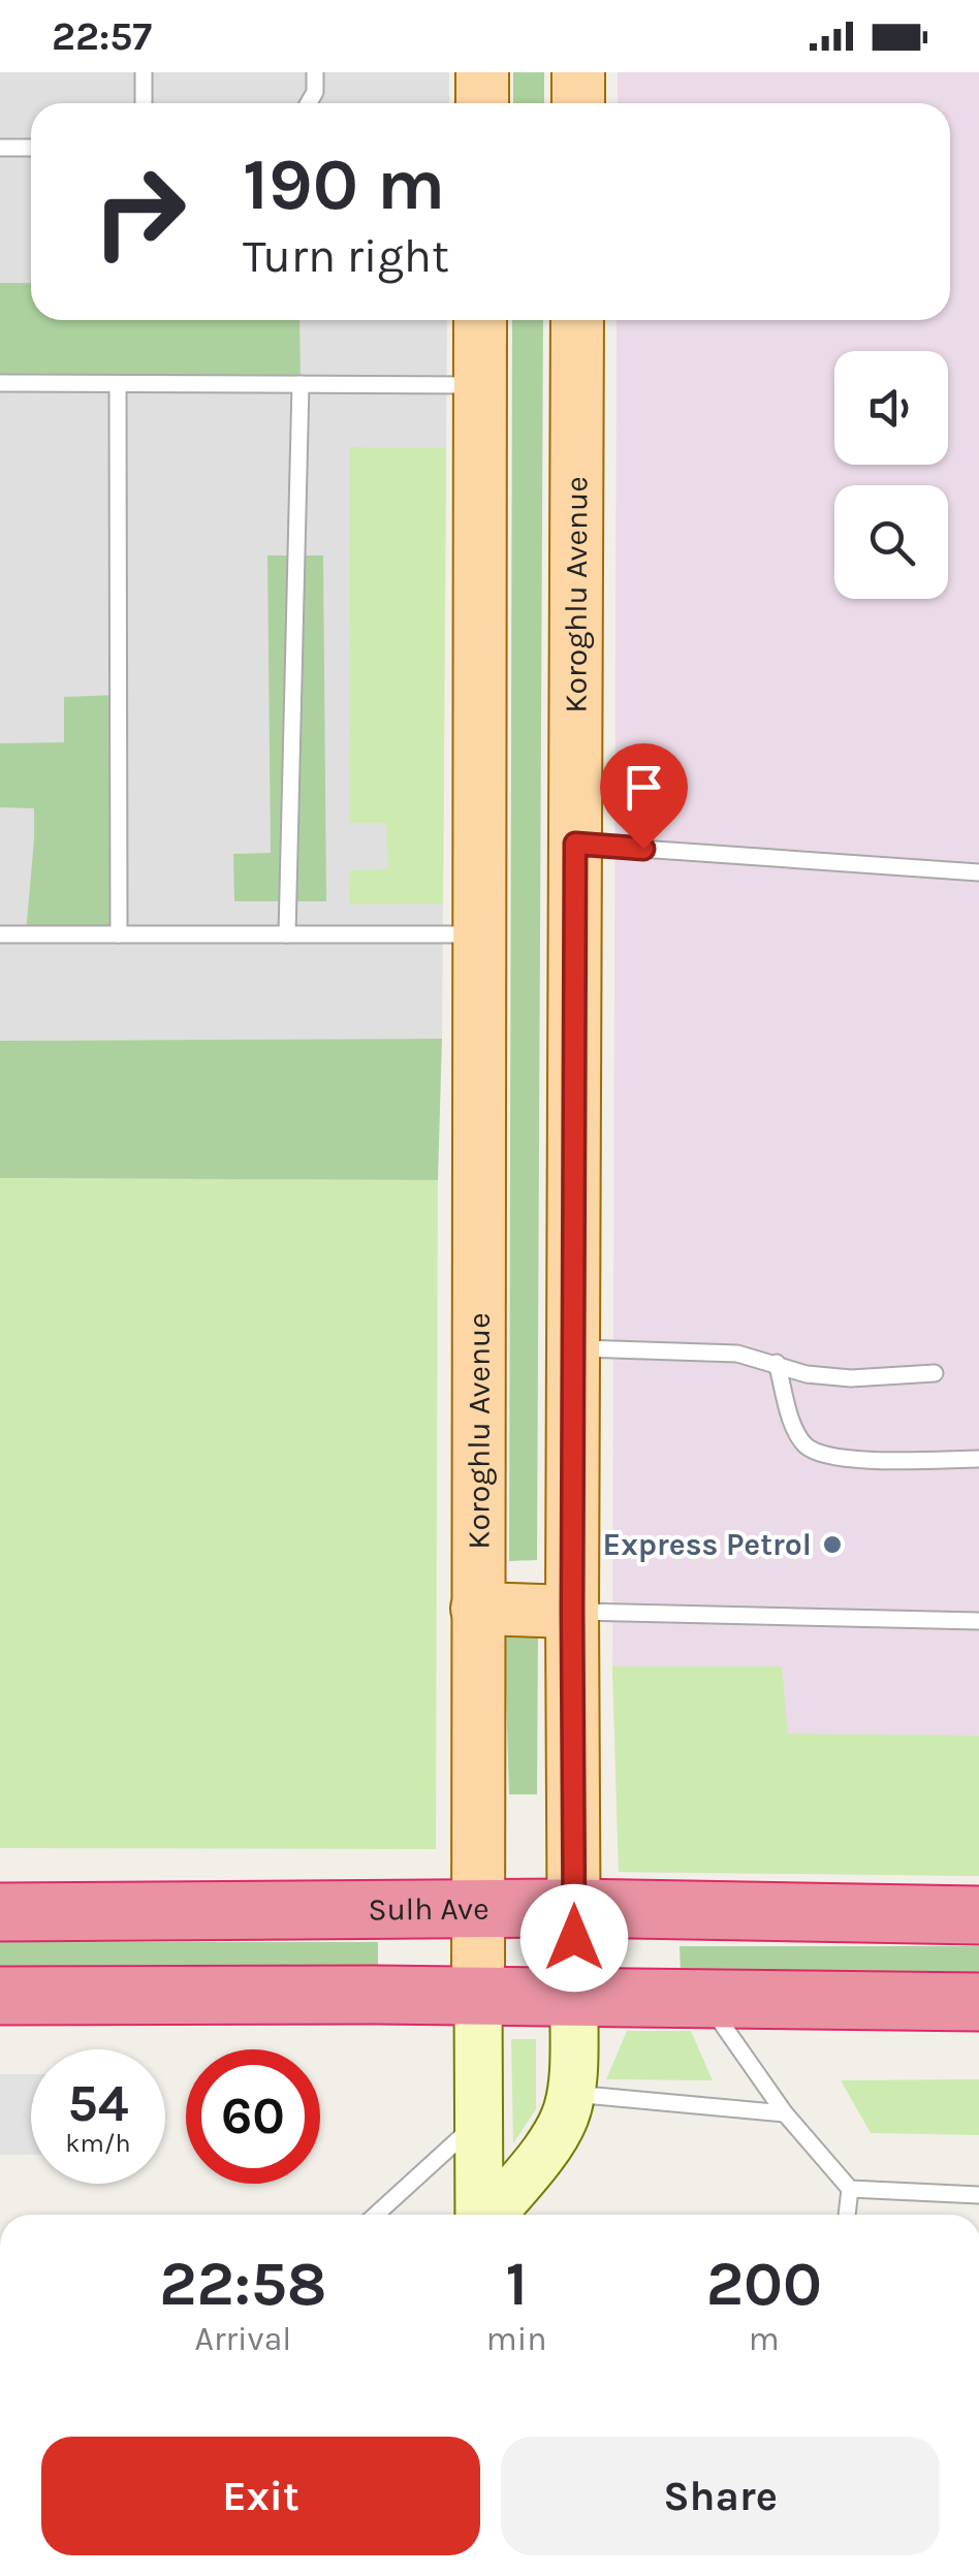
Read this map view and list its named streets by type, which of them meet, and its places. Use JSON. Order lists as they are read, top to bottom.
{
  "streets": {
    "highway": ["Sulh Ave"],
    "main road": ["Koroghlu Avenue"]
  },
  "crossings": [
    ["Koroghlu Avenue", "Sulh Ave"]
  ],
  "places": ["Express Petrol"],
  "page": {
    "status": "22:57",
    "turn": ["190 m", "Turn right"],
    "speed": "54 km/h",
    "limit": "60",
    "eta": [
      "22:58",
      "Arrival",
      "1",
      "min",
      "200",
      "m"
    ],
    "buttons": ["Exit", "Share"]
  }
}
